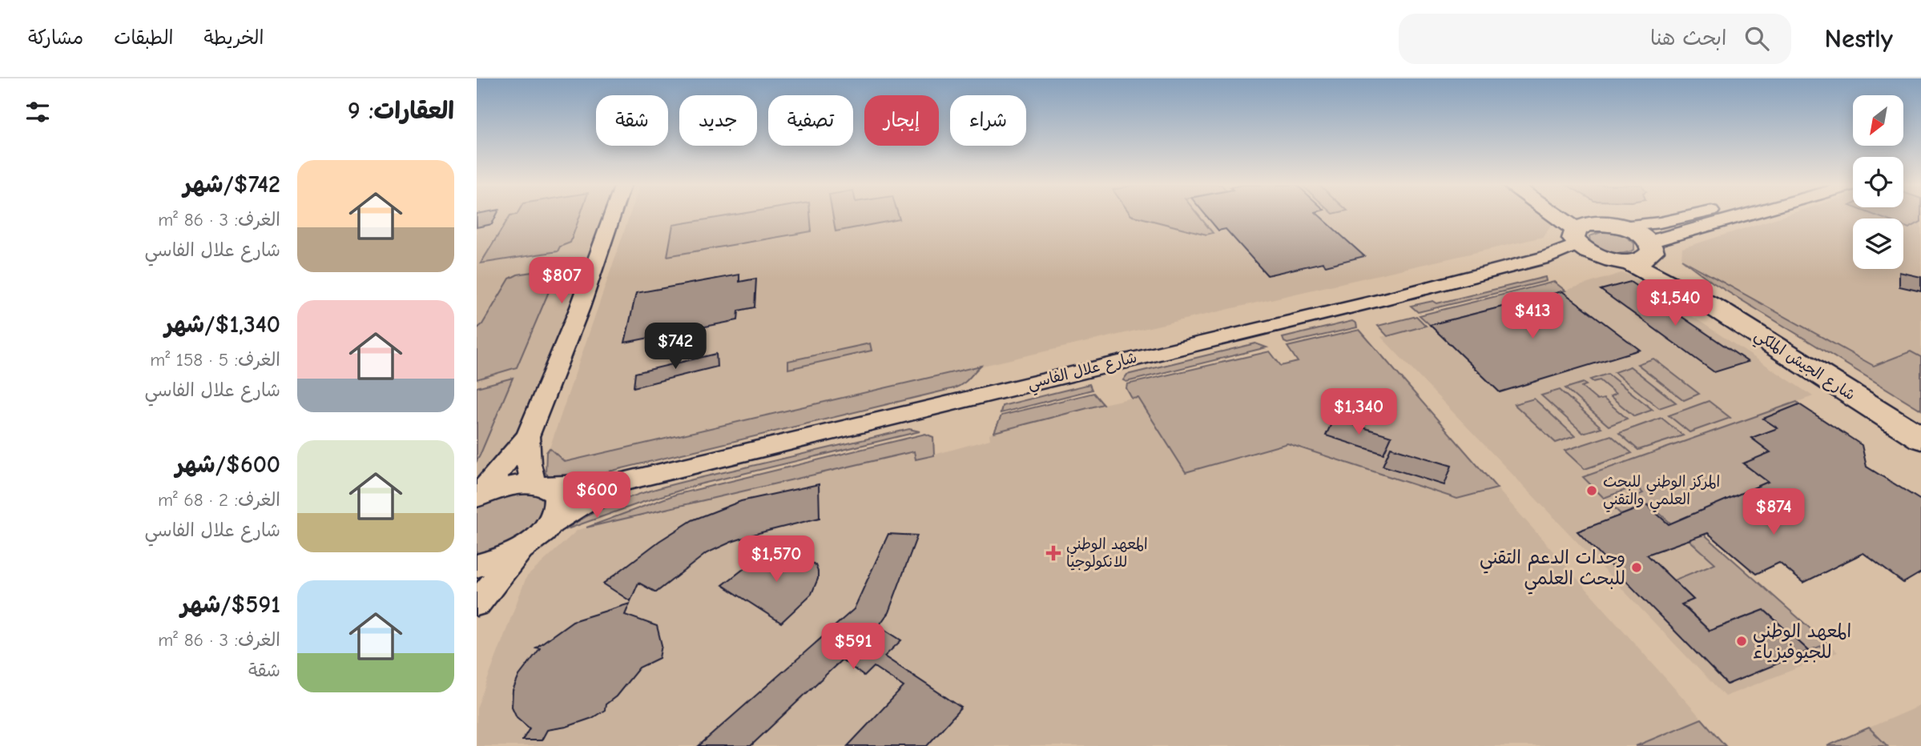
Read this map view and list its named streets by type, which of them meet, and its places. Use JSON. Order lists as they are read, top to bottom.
{
  "streets": {
    "main road": ["شارع الجيش الملكي"],
    "street": ["شارع علال الفاسي"]
  },
  "places": {
    "other": ["المركز الوطني للبحث العلمي والتقني", "وحدات الدعم التقني للبحث العلمي", "المعهد الوطني للجيوفيزياء"],
    "health": ["المعهد الوطني للانكولوجيا"]
  },
  "north": "bottom left",
  "page": {
    "header": "Nestly",
    "search": "ابحث هنا",
    "nav": ["الخريطة", "الطبقات", "مشاركة"],
    "heading": "العقارات: 9",
    "chip": [
      "شراء",
      "إيجار",
      "تصفية",
      "جديد",
      "شقة"
    ],
    "list": [
      {
        "name": "$742/شهر",
        "note": "الغرف: 3 · 86 m² · شارع علال الفاسي"
      },
      {
        "name": "$1,340/شهر",
        "note": "الغرف: 5 · 158 m² · شارع علال الفاسي"
      },
      {
        "name": "$600/شهر",
        "note": "الغرف: 2 · 68 m² · شارع علال الفاسي"
      },
      {
        "name": "$591/شهر",
        "note": "الغرف: 3 · 86 m² · شقة"
      }
    ],
    "price": [
      "$807",
      "$1,540",
      "$413",
      "$742",
      "$1,340",
      "$600",
      "$874",
      "$1,570",
      "$591"
    ]
  }
}
